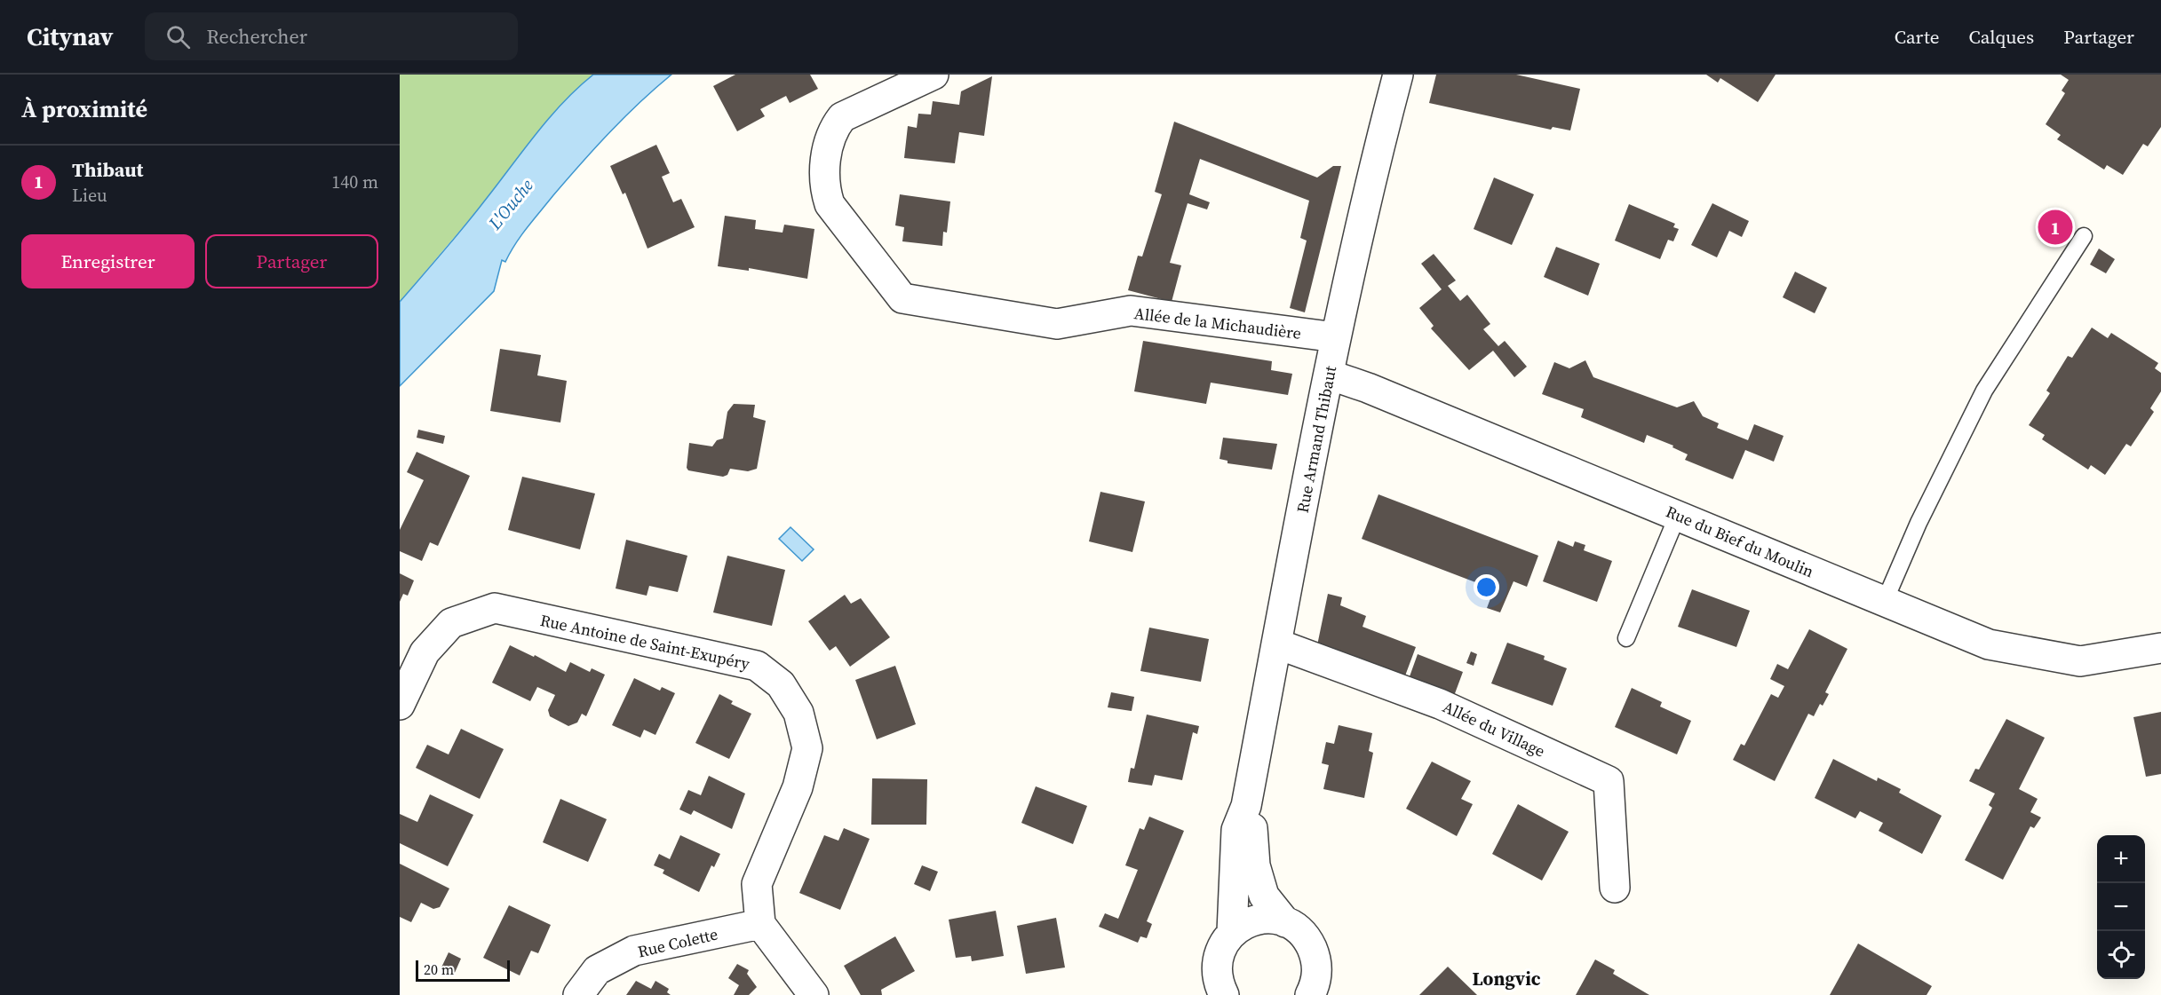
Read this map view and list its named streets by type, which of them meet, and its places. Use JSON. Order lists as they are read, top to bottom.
{
  "streets": {
    "street": [
      "Allée de la Michaudière",
      "Rue Armand Thibaut",
      "Rue du Bief du Moulin",
      "Rue Antoine de Saint-Exupéry",
      "Allée du Village",
      "Rue Colette"
    ]
  },
  "crossings": [
    ["Allée de la Michaudière", "Rue Armand Thibaut"],
    ["Rue Armand Thibaut", "Rue du Bief du Moulin"],
    ["Rue Armand Thibaut", "Allée du Village"],
    ["Rue Antoine de Saint-Exupéry", "Rue Colette"]
  ],
  "districts": ["Longvic"],
  "water": ["L'Ouche"],
  "scale_bar": "20 m",
  "page": {
    "header": "Citynav",
    "search": "Rechercher",
    "nav": ["Carte", "Calques", "Partager"],
    "heading": "À proximité",
    "list": [
      {
        "mark": "1",
        "name": "Thibaut",
        "note": "Lieu",
        "value": "140 m"
      }
    ],
    "pins": "1",
    "buttons": ["Enregistrer", "Partager"],
    "map_buttons": ["+", "−"],
    "scale": "20 m"
  }
}
